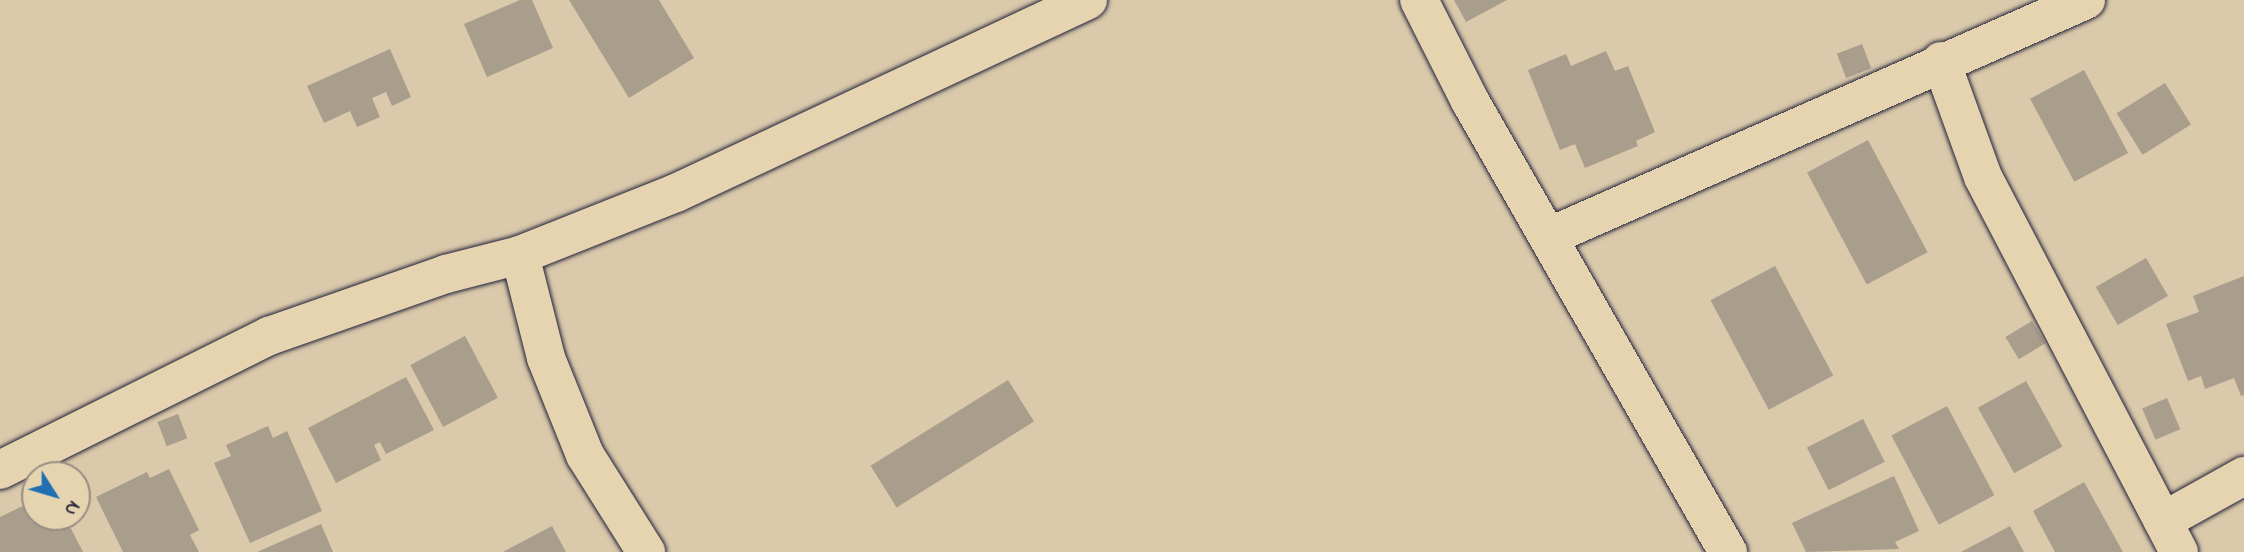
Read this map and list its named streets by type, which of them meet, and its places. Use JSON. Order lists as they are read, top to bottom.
{
  "north": "bottom right"
}
